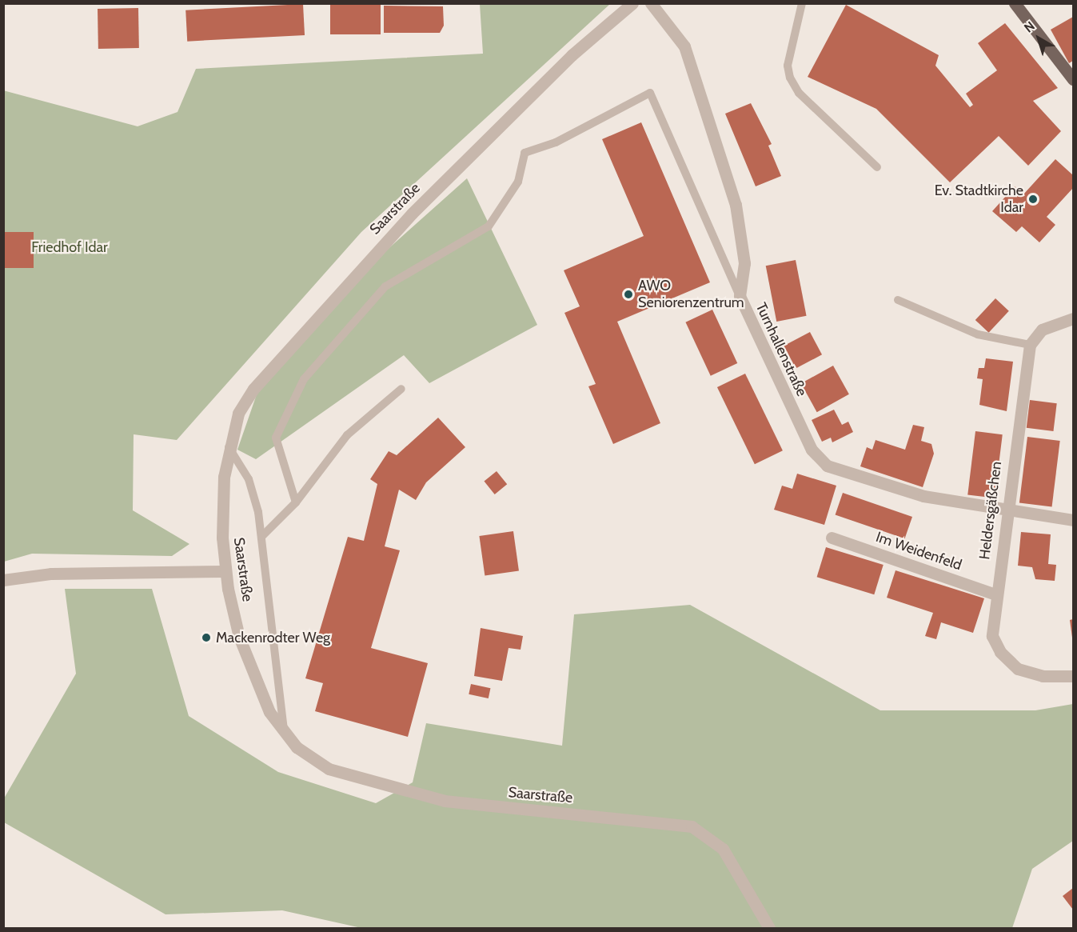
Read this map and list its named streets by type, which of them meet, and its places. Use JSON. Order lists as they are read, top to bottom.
{
  "streets": {
    "street": [
      "Saarstraße",
      "Turnhallenstraße",
      "Heldersgäßchen",
      "Im Weidenfeld"
    ]
  },
  "crossings": [
    ["Turnhallenstraße", "Heldersgäßchen"],
    ["Heldersgäßchen", "Im Weidenfeld"]
  ],
  "parks": ["Friedhof Idar"],
  "places": ["Ev. Stadtkirche Idar", "AWO Seniorenzentrum", "Mackenrodter Weg"],
  "north": "top left"
}
